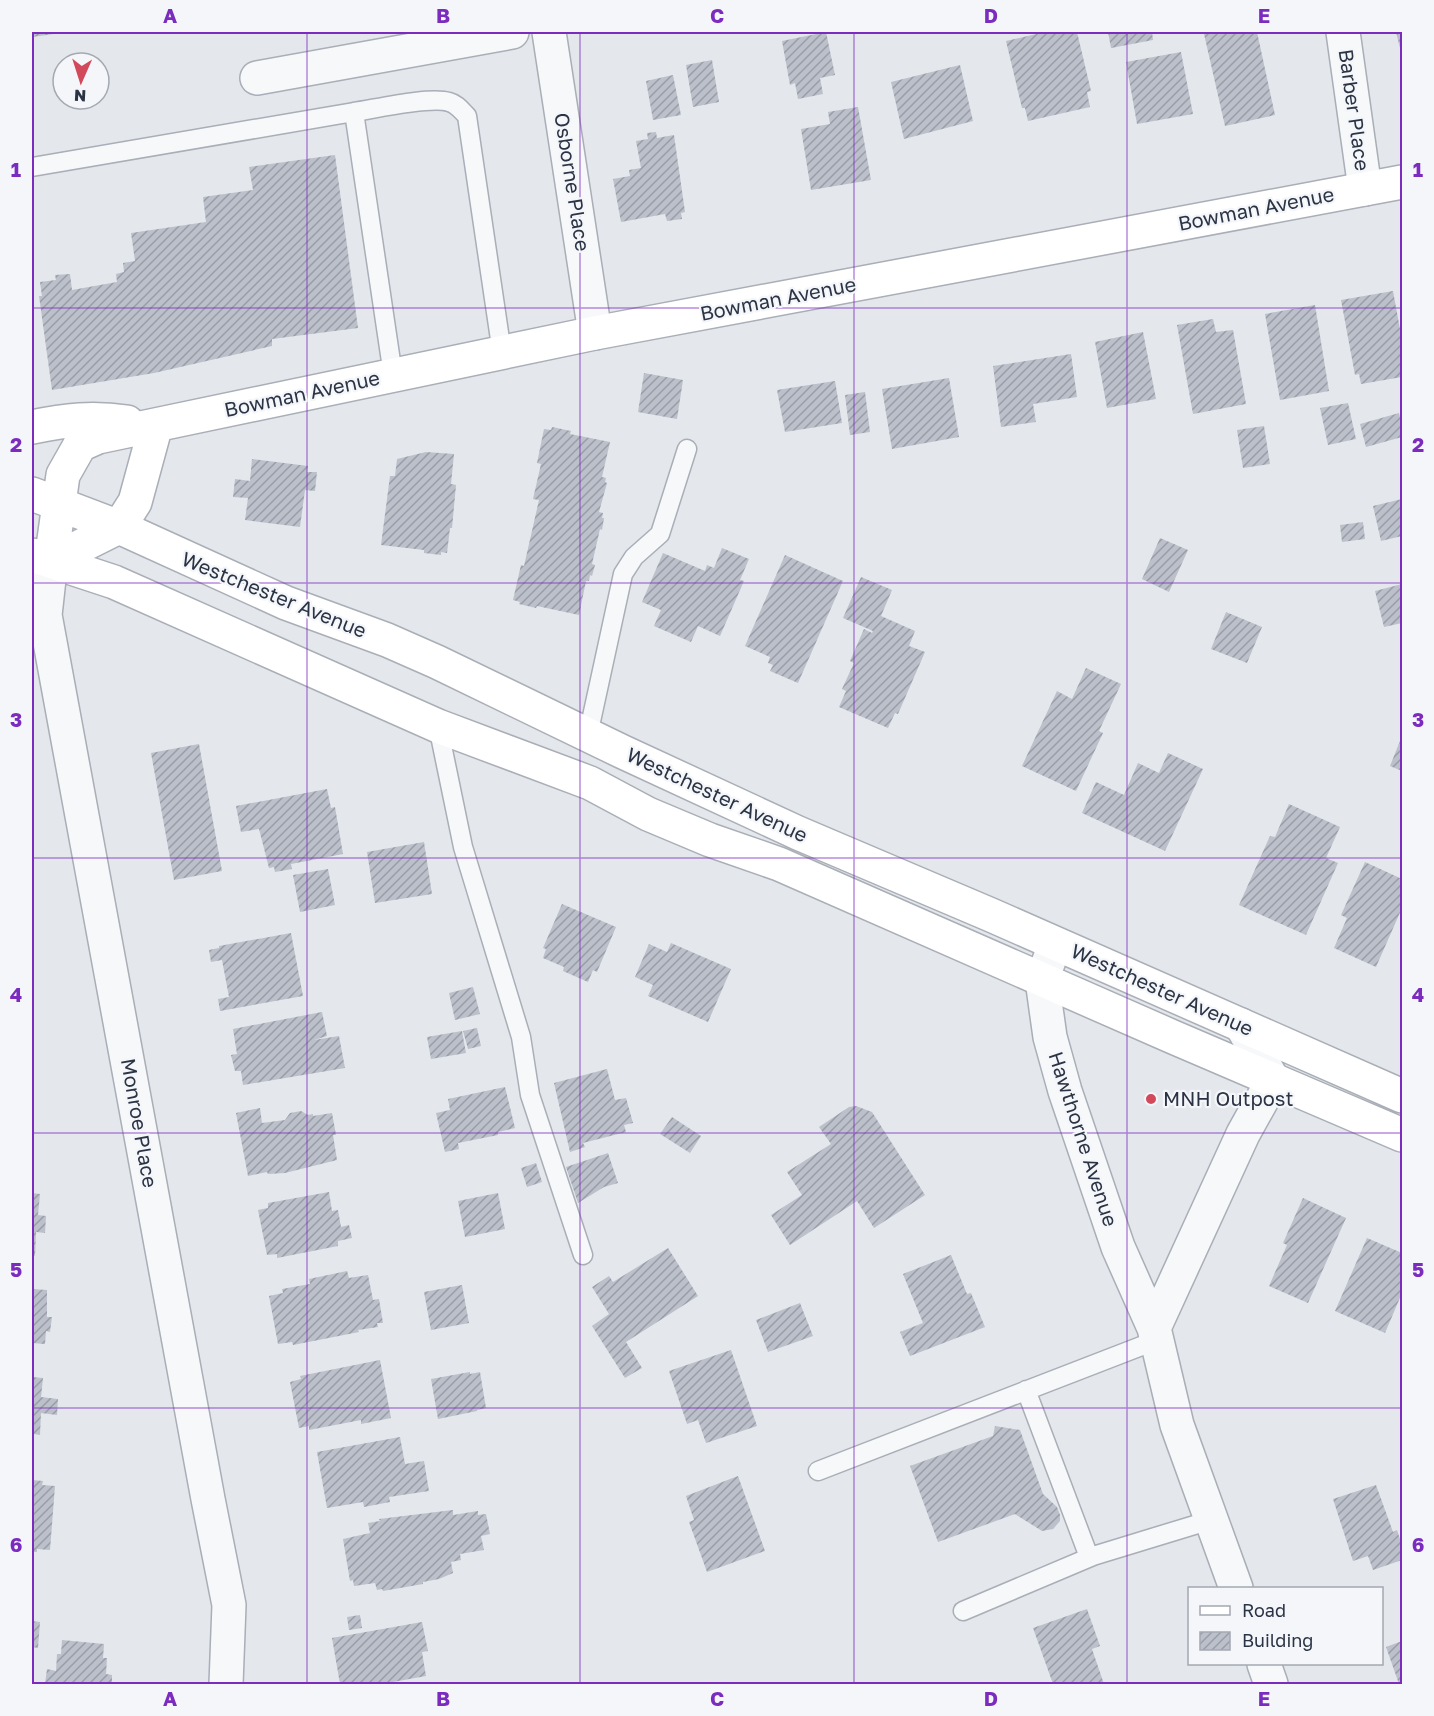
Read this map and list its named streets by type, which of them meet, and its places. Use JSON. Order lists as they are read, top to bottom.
{
  "streets": {
    "main road": ["Bowman Avenue", "Westchester Avenue"],
    "street": [
      "Barber Place",
      "Osborne Place",
      "Monroe Place",
      "Hawthorne Avenue"
    ]
  },
  "crossings": [
    ["Barber Place", "Bowman Avenue"],
    ["Osborne Place", "Bowman Avenue"],
    ["Bowman Avenue", "Westchester Avenue"],
    ["Bowman Avenue", "Monroe Place"],
    ["Westchester Avenue", "Monroe Place"],
    ["Westchester Avenue", "Hawthorne Avenue"]
  ],
  "places": ["MNH Outpost"],
  "legend": ["Road", "Building"],
  "north": "bottom",
  "grid": {
    "columns": [
      "A",
      "B",
      "C",
      "D",
      "E"
    ],
    "rows": [
      "1",
      "2",
      "3",
      "4",
      "5",
      "6"
    ]
  }
}
